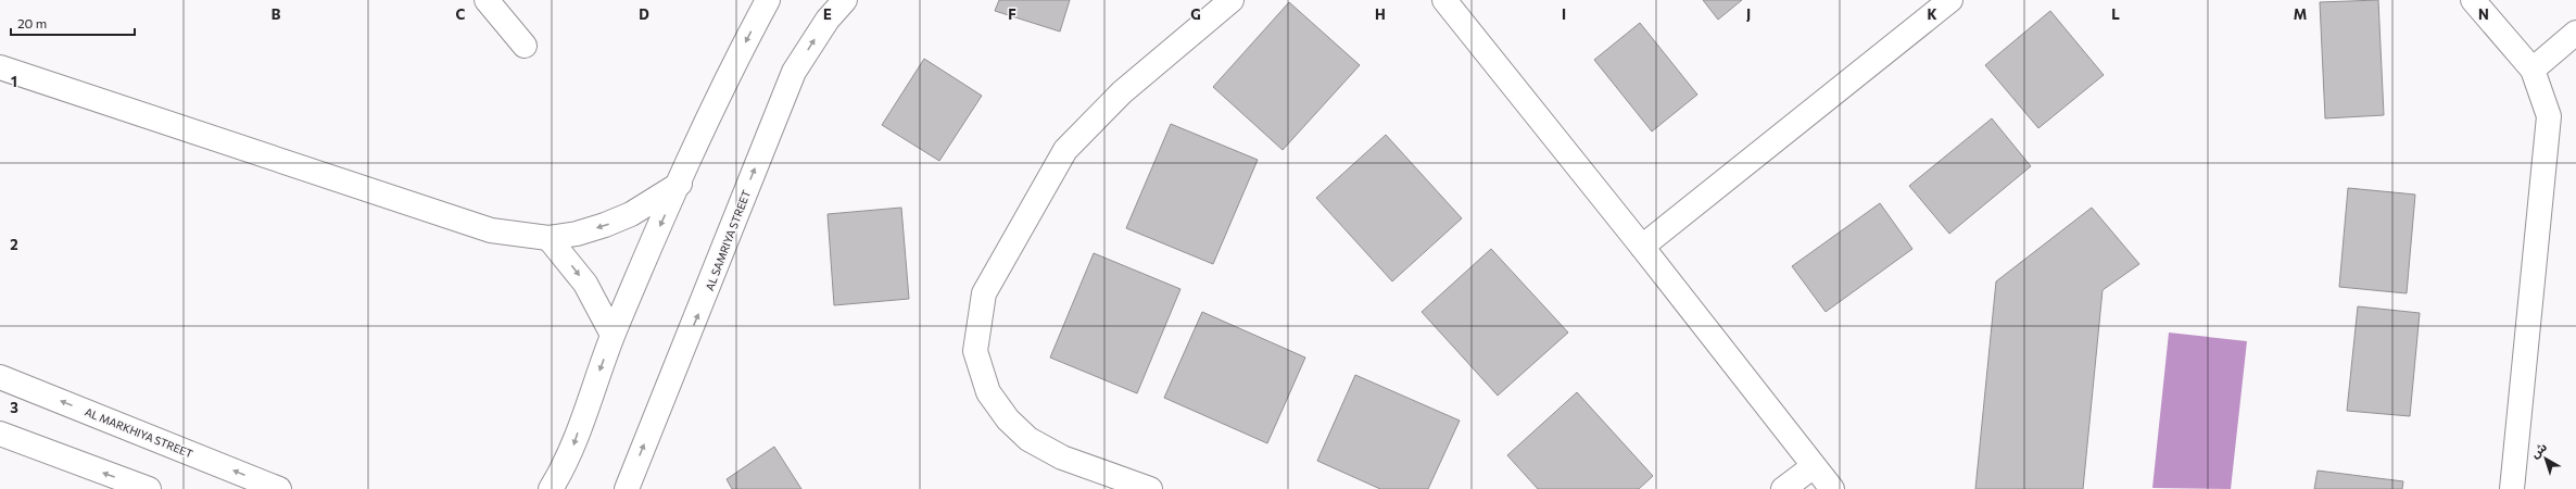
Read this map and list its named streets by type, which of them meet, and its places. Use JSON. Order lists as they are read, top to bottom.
{
  "streets": {
    "main road": ["AL SAMRIYA STREET", "AL MARKHIYA STREET"]
  },
  "scale_bar": "20 m",
  "north": "top left",
  "grid": {
    "columns": [
      "B",
      "C",
      "D",
      "E",
      "F",
      "G",
      "H",
      "I",
      "J",
      "K",
      "L",
      "M",
      "N"
    ],
    "rows": ["1", "2", "3"]
  }
}
